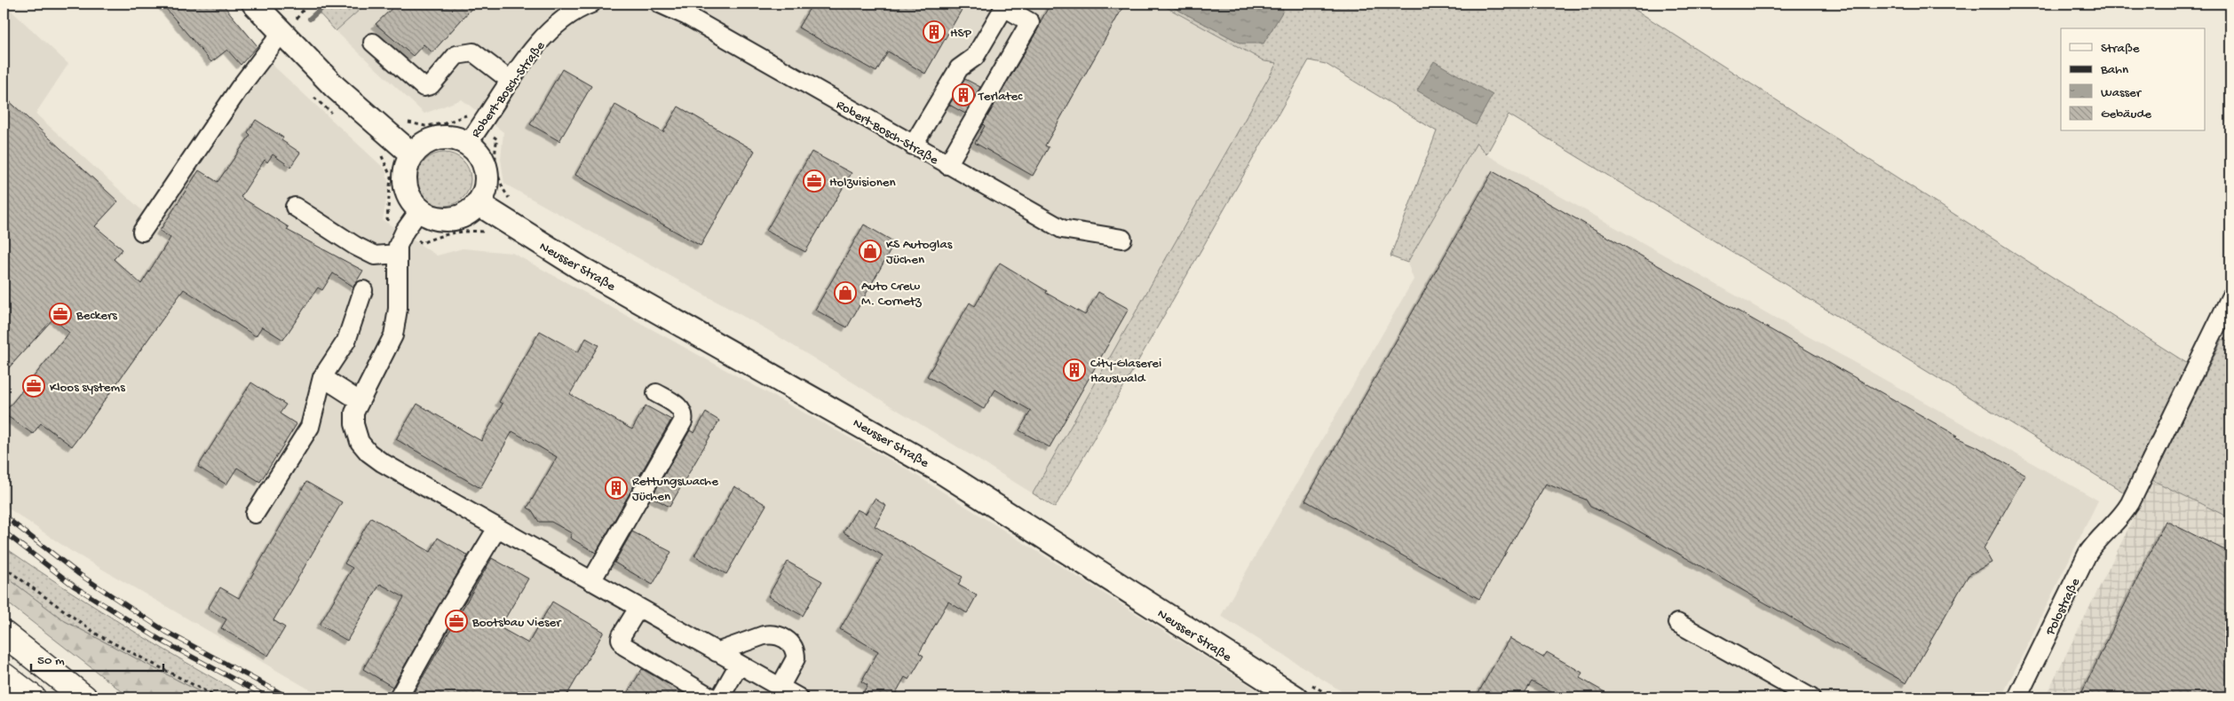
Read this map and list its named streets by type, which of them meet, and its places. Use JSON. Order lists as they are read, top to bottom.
{
  "streets": {
    "main road": ["Neusser Straße"],
    "street": ["Robert-Bosch-Straße", "Polostraße"]
  },
  "crossings": [
    ["Robert-Bosch-Straße", "Neusser Straße"]
  ],
  "places": {
    "building": [
      "HSP",
      "Terlatec",
      "City-Glaserei Hauswald",
      "Rettungswache Jüchen"
    ],
    "office": [
      "Holzvisionen",
      "Beckers",
      "Kloos systems",
      "Bootsbau Vieser"
    ],
    "shop": ["KS Autoglas Jüchen", "Auto Crew M. Cornetz"]
  },
  "legend": [
    "Straße",
    "Bahn",
    "Wasser",
    "Gebäude"
  ],
  "scale_bar": "50 m"
}
